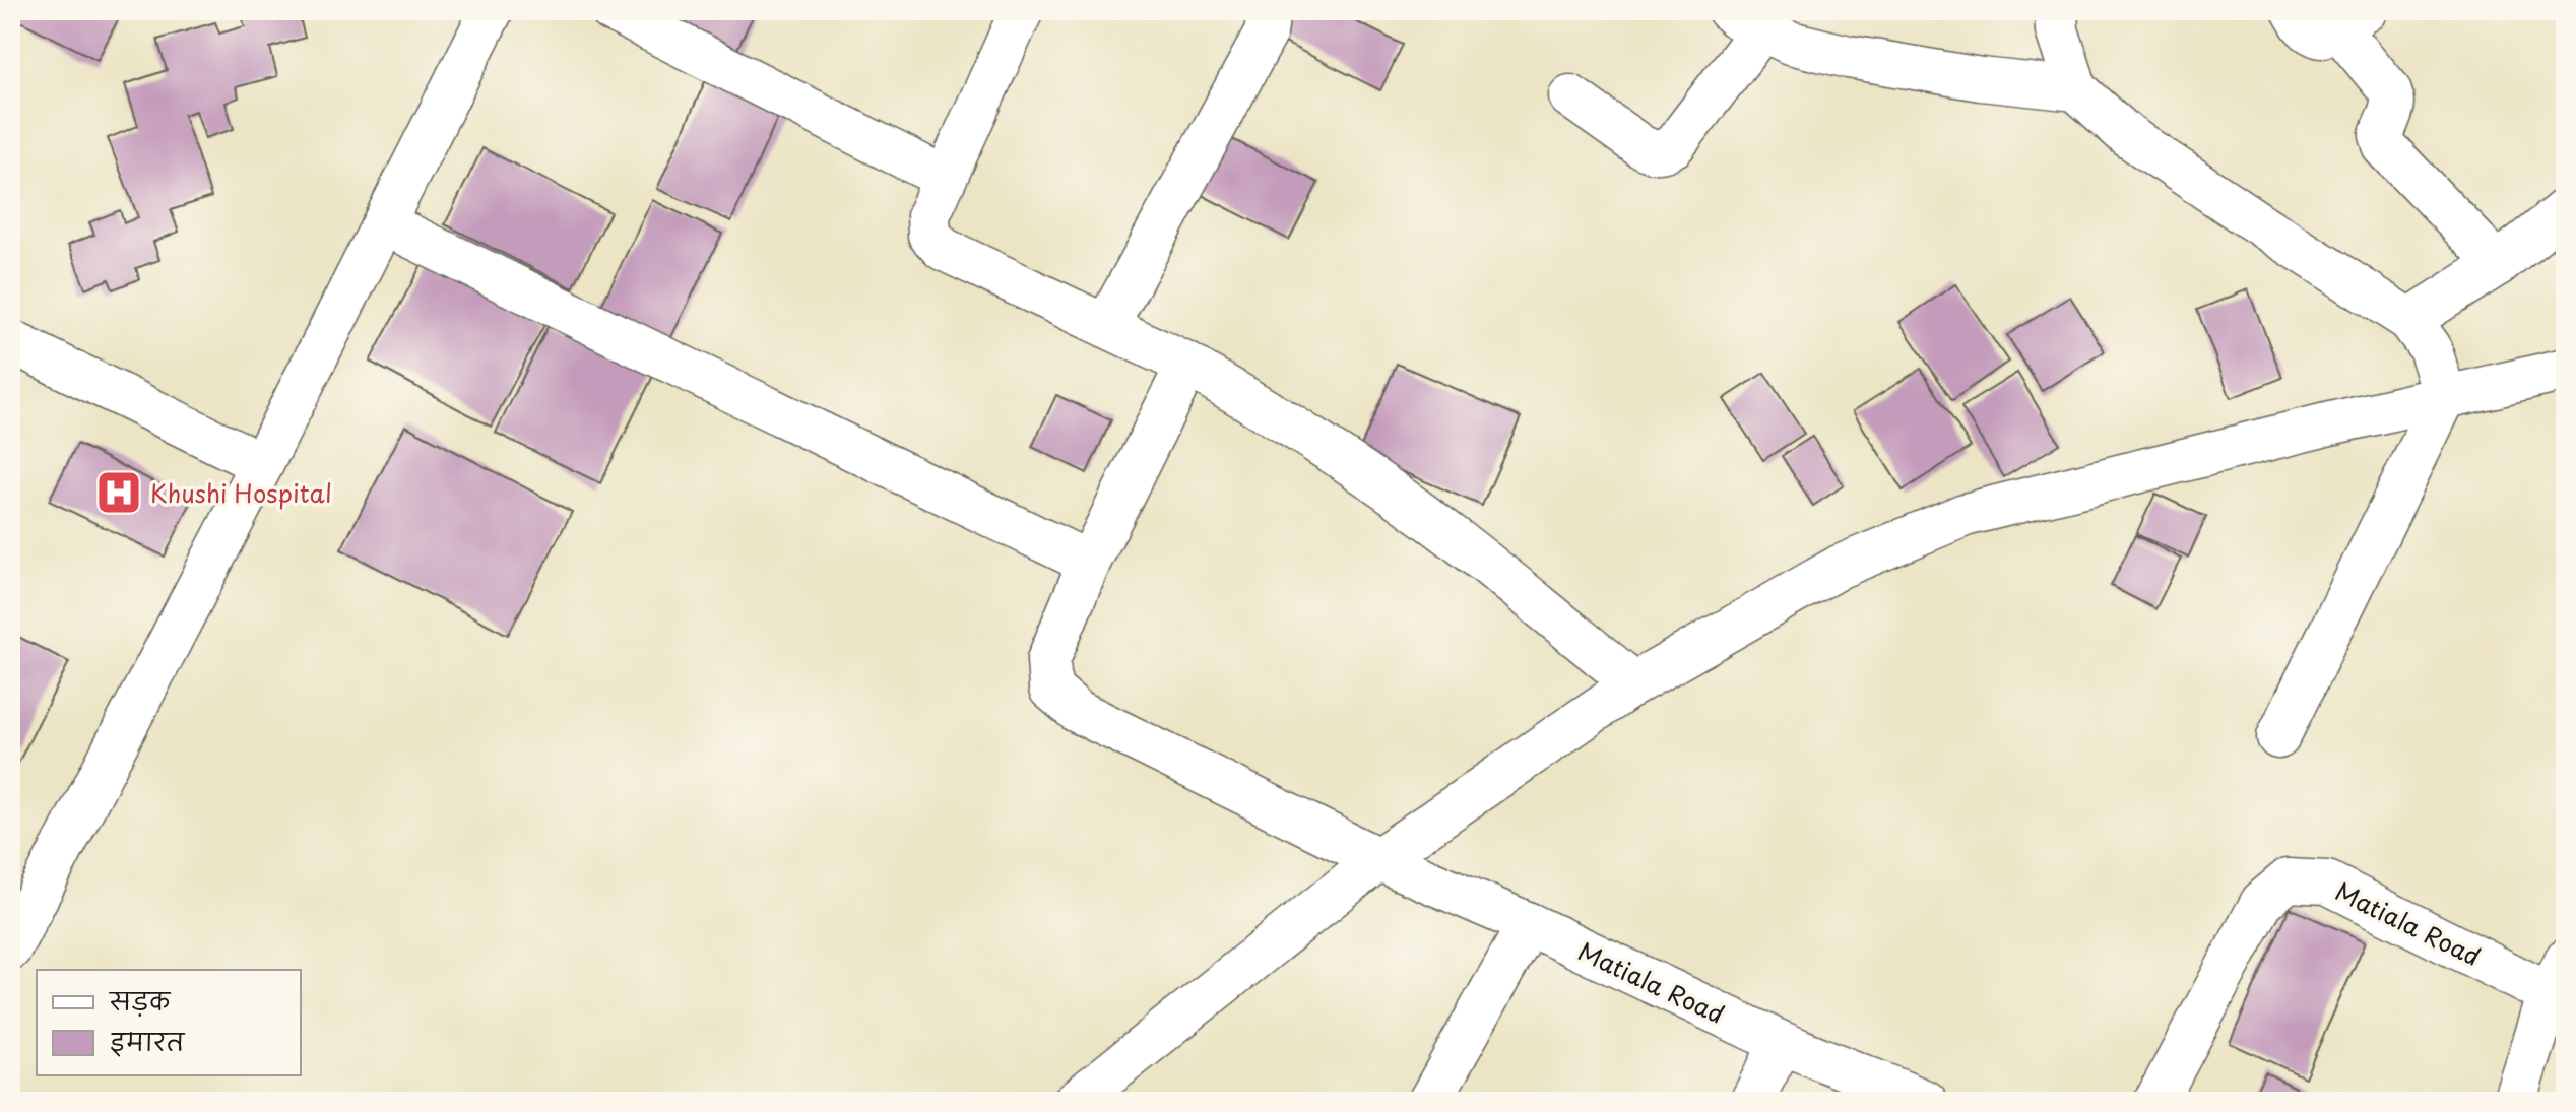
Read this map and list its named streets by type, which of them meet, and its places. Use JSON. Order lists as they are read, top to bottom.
{
  "streets": {
    "street": ["Matiala Road"]
  },
  "places": {
    "hospital": ["Khushi Hospital"]
  },
  "legend": ["सड़क", "इमारत"]
}
